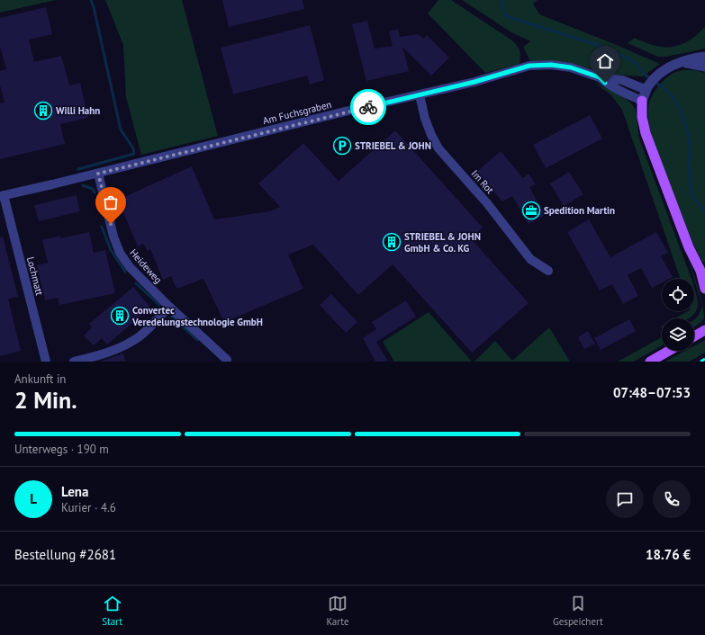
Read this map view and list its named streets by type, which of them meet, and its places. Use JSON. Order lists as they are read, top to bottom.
{
  "streets": {
    "street": [
      "Am Fuchsgraben",
      "Im Rot",
      "Heideweg",
      "Lochmatt"
    ]
  },
  "crossings": [
    ["Am Fuchsgraben", "Im Rot"],
    ["Am Fuchsgraben", "Heideweg"],
    ["Am Fuchsgraben", "Lochmatt"]
  ],
  "places": {
    "building": ["Willi Hahn", "STRIEBEL & JOHN GmbH & Co. KG", "Convertec Veredelungstechnologie GmbH"],
    "parking": ["STRIEBEL & JOHN"],
    "office": ["Spedition Martin"]
  },
  "page": {
    "heading": ["2 Min.", "Ankunft in", "07:48–07:53"],
    "panel": [
      "Lena",
      "Kurier · 4.6",
      "Bestellung #2681",
      "18.76 €"
    ],
    "bar": "Unterwegs · 190 m",
    "round": "L",
    "tabs": ["Start", "Karte", "Gespeichert"]
  }
}
